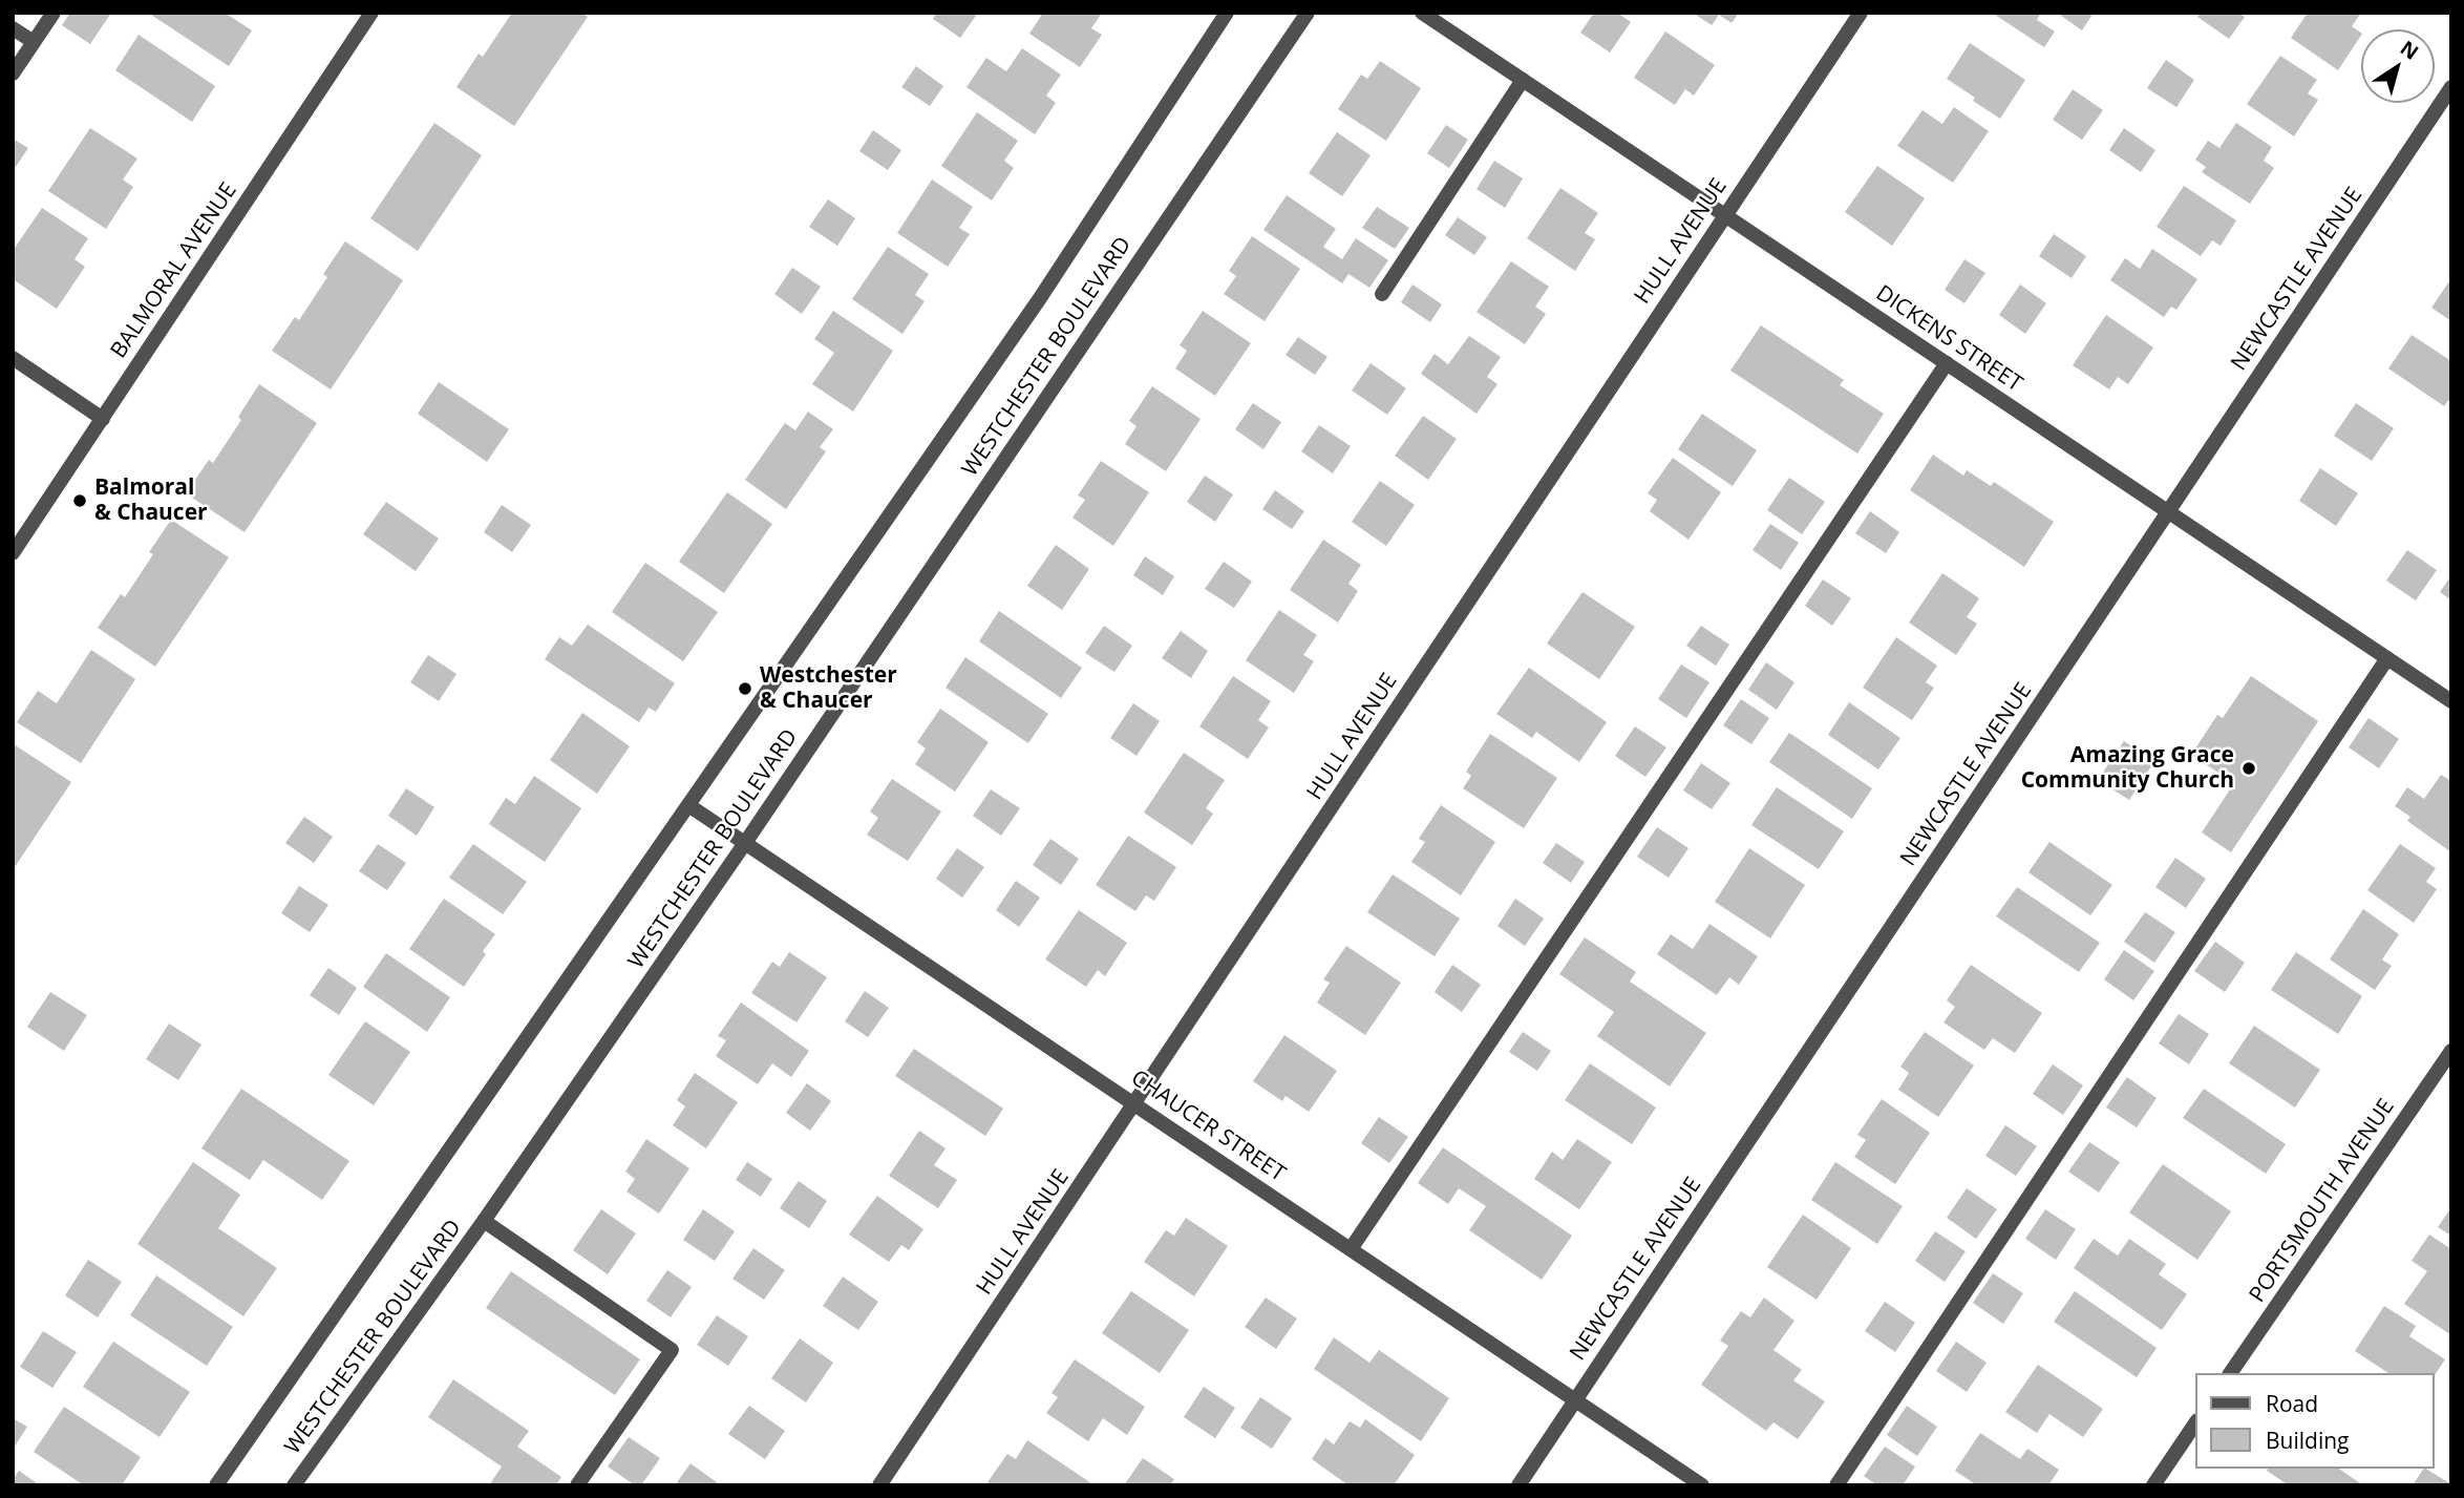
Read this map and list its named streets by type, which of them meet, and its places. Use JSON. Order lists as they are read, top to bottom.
{
  "streets": {
    "street": [
      "HULL AVENUE",
      "BALMORAL AVENUE",
      "NEWCASTLE AVENUE",
      "DICKENS STREET",
      "WESTCHESTER BOULEVARD",
      "CHAUCER STREET",
      "PORTSMOUTH AVENUE"
    ]
  },
  "crossings": [
    ["HULL AVENUE", "DICKENS STREET"],
    ["HULL AVENUE", "CHAUCER STREET"],
    ["NEWCASTLE AVENUE", "DICKENS STREET"],
    ["NEWCASTLE AVENUE", "CHAUCER STREET"],
    ["WESTCHESTER BOULEVARD", "CHAUCER STREET"]
  ],
  "places": ["Balmoral & Chaucer", "Westchester & Chaucer", "Amazing Grace Community Church"],
  "legend": ["Road", "Building"],
  "north": "top right"
}
